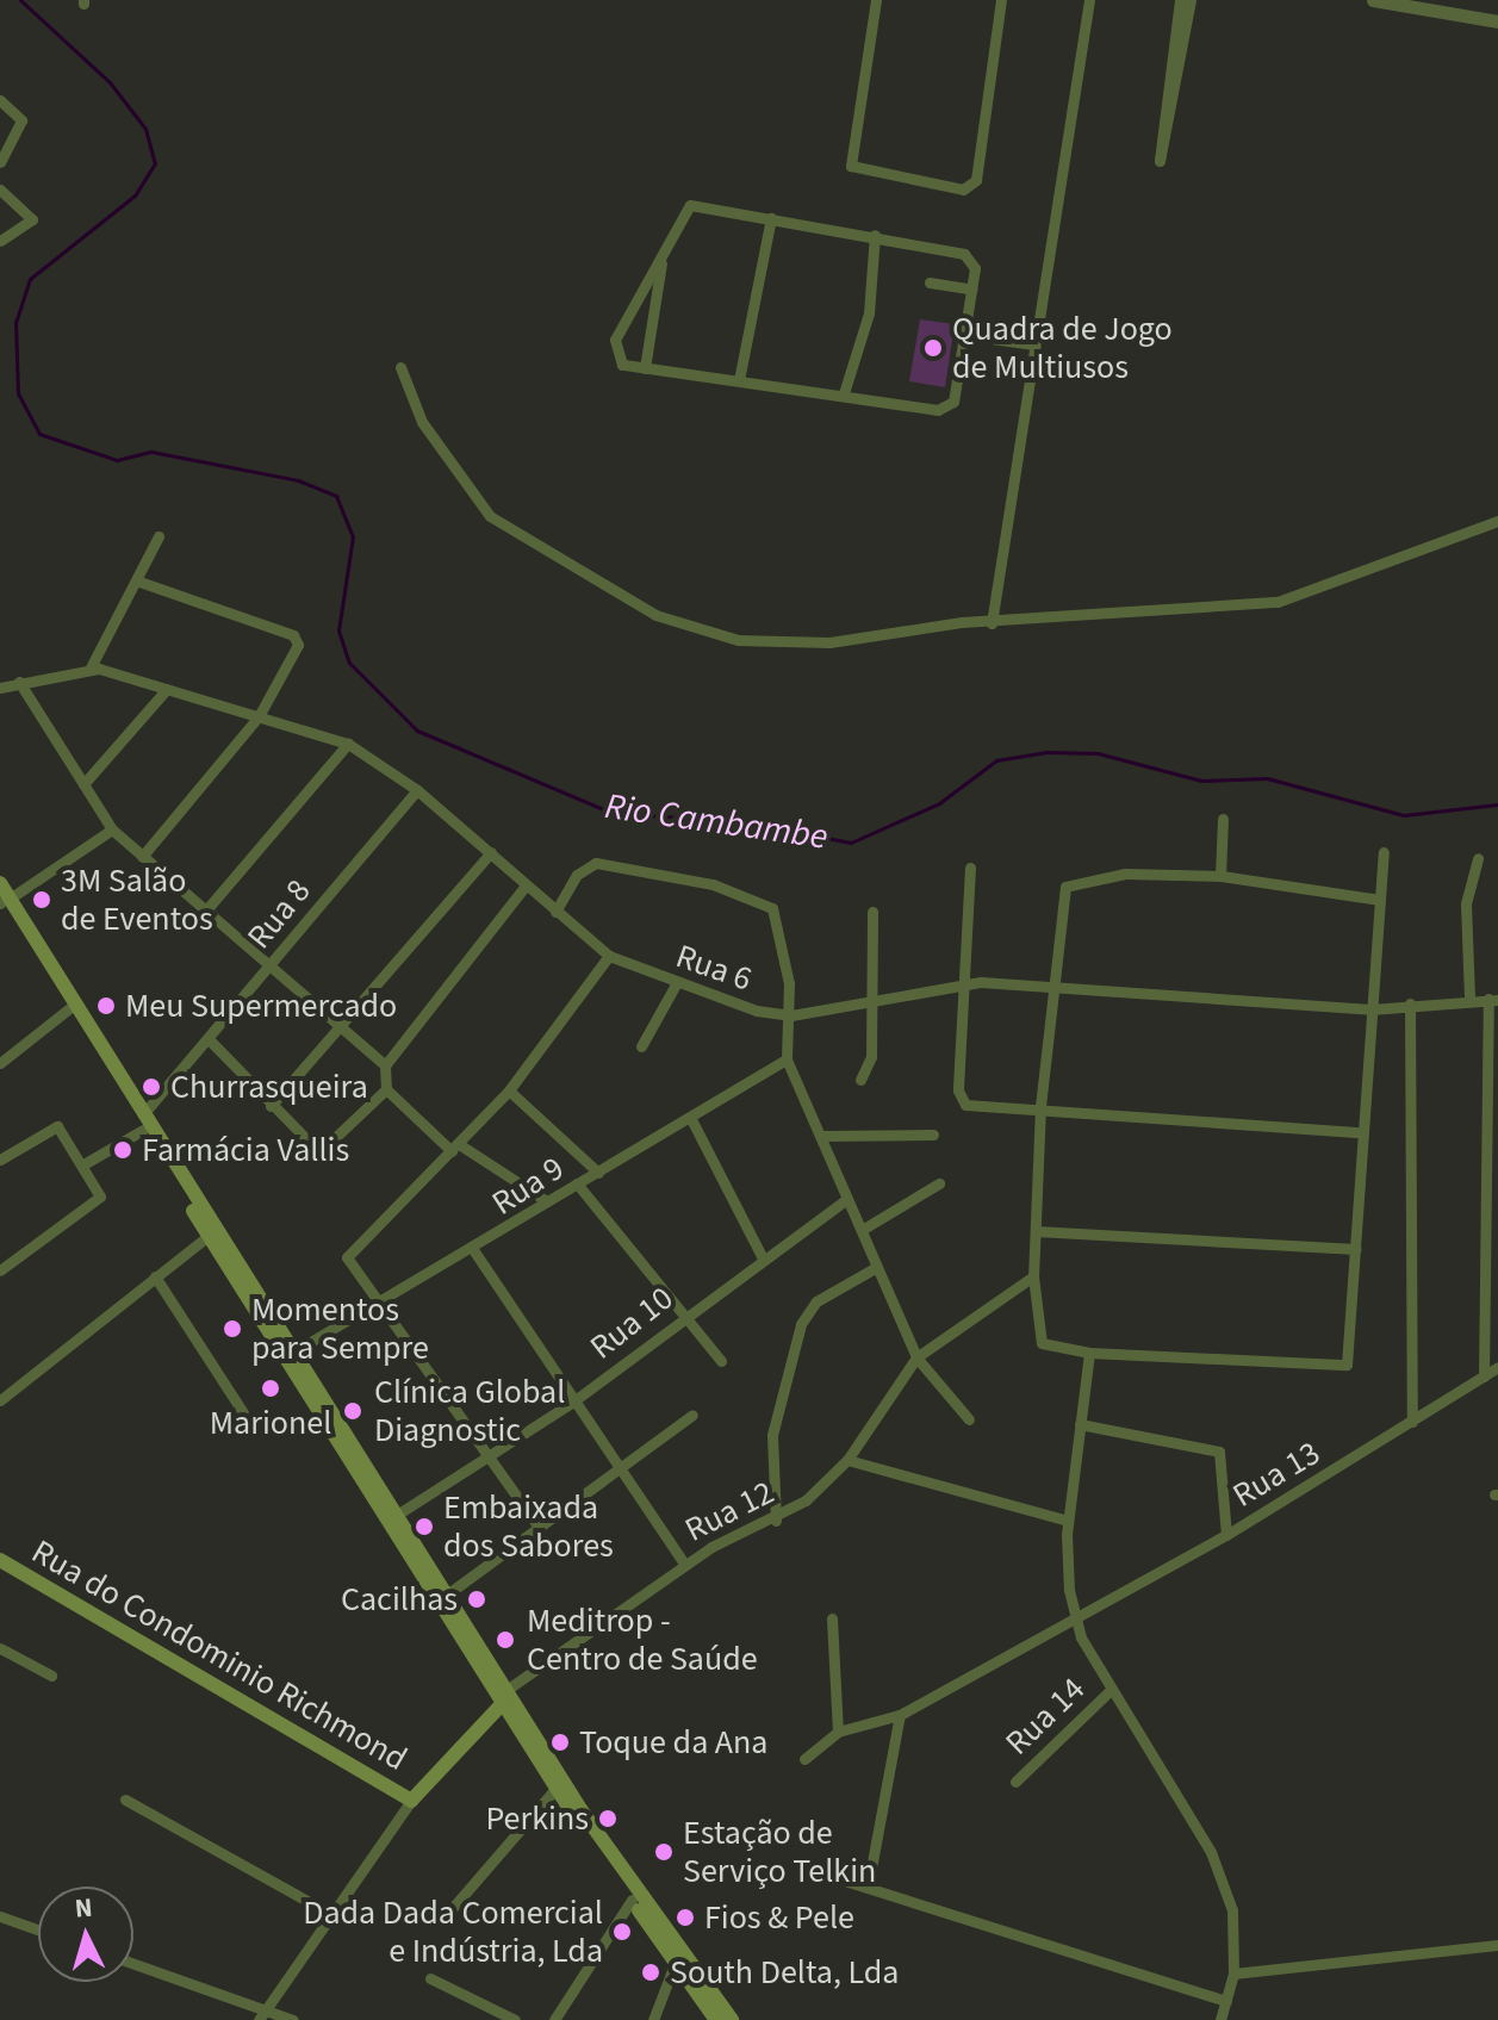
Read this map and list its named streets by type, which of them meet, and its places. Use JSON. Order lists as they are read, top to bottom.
{
  "streets": {
    "main road": ["Rua do Condominio Richmond"],
    "street": [
      "Rua 8",
      "Rua 6",
      "Rua 9",
      "Rua 10",
      "Rua 13",
      "Rua 12",
      "Rua 14"
    ]
  },
  "crossings": [
    ["Rua 8", "Rua 6"]
  ],
  "water": ["Rio Cambambe"],
  "places": [
    "Quadra de Jogo de Multiusos",
    "3M Salão de Eventos",
    "Meu Supermercado",
    "Churrasqueira",
    "Farmácia Vallis",
    "Momentos para Sempre",
    "Marionel",
    "Clínica Global Diagnostic",
    "Embaixada dos Sabores",
    "Cacilhas",
    "Meditrop - Centro de Saúde",
    "Toque da Ana",
    "Perkins",
    "Estação de Serviço Telkin",
    "Fios & Pele",
    "Dada Dada Comercial e Indústria, Lda",
    "South Delta, Lda"
  ],
  "north": "top"
}
